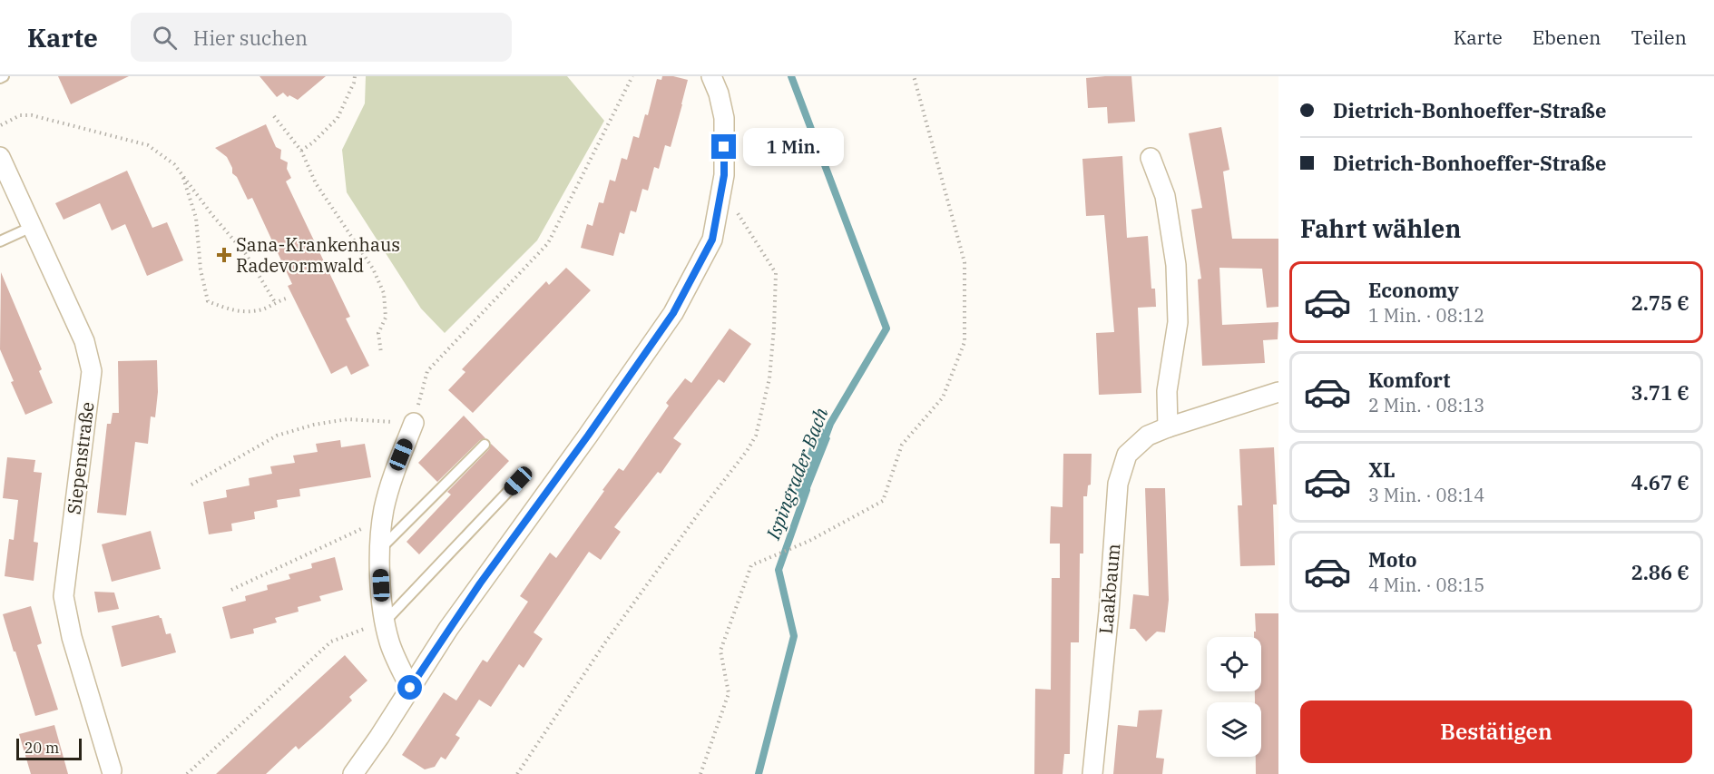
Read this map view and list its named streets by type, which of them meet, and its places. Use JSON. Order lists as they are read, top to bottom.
{
  "streets": {
    "street": ["Siepenstraße", "Laakbaum"]
  },
  "water": ["Ispingrader Bach"],
  "places": {
    "health": ["Sana-Krankenhaus Radevormwald"]
  },
  "scale_bar": "20 m",
  "page": {
    "header": "Karte",
    "search": "Hier suchen",
    "nav": ["Karte", "Ebenen", "Teilen"],
    "banner": ["Dietrich-Bonhoeffer-Straße", "Dietrich-Bonhoeffer-Straße"],
    "bubble": "1 Min.",
    "heading": "Fahrt wählen",
    "list": [
      {
        "name": "Economy",
        "note": "1 Min. · 08:12",
        "value": "2.75 €"
      },
      {
        "name": "Komfort",
        "note": "2 Min. · 08:13",
        "value": "3.71 €"
      },
      {
        "name": "XL",
        "note": "3 Min. · 08:14",
        "value": "4.67 €"
      },
      {
        "name": "Moto",
        "note": "4 Min. · 08:15",
        "value": "2.86 €"
      }
    ],
    "buttons": "Bestätigen",
    "scale": "20 m"
  }
}
